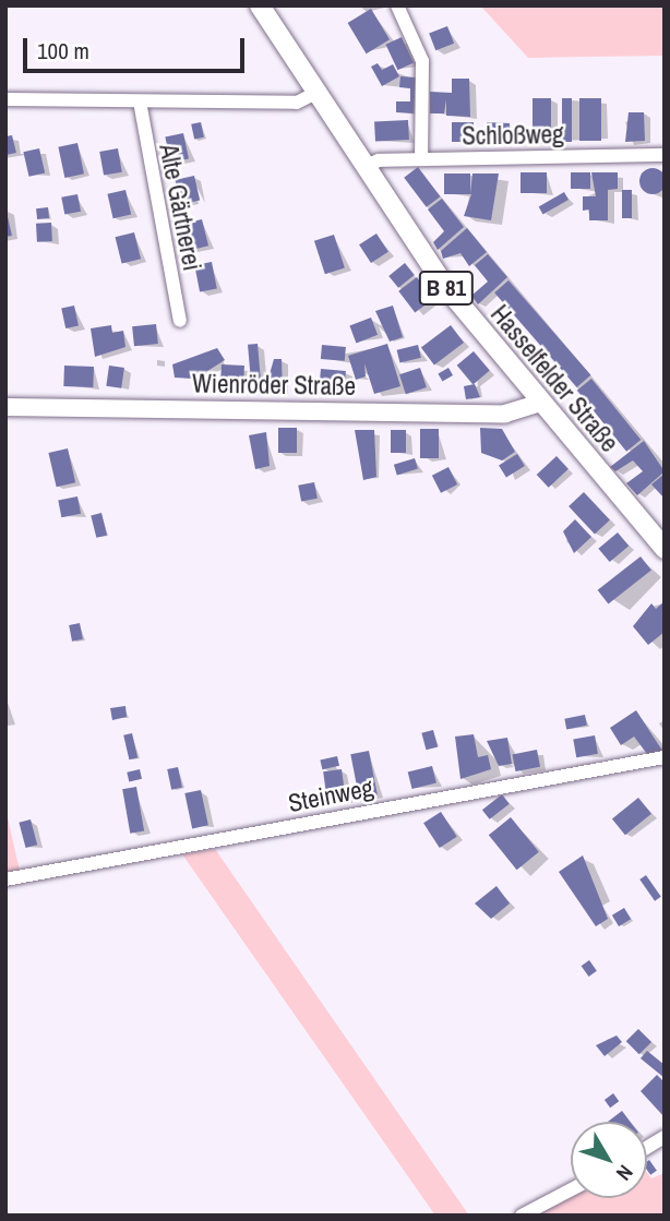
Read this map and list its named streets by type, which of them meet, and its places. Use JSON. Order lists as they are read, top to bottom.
{
  "streets": {
    "main road": ["B 81", "Hasselfelder Straße", "Wienröder Straße"],
    "street": ["Schloßweg", "Alte Gärtnerei", "Steinweg"]
  },
  "crossings": [
    ["Schloßweg", "Hasselfelder Straße"],
    ["Hasselfelder Straße", "Wienröder Straße"]
  ],
  "scale_bar": "100 m",
  "north": "bottom right"
}
